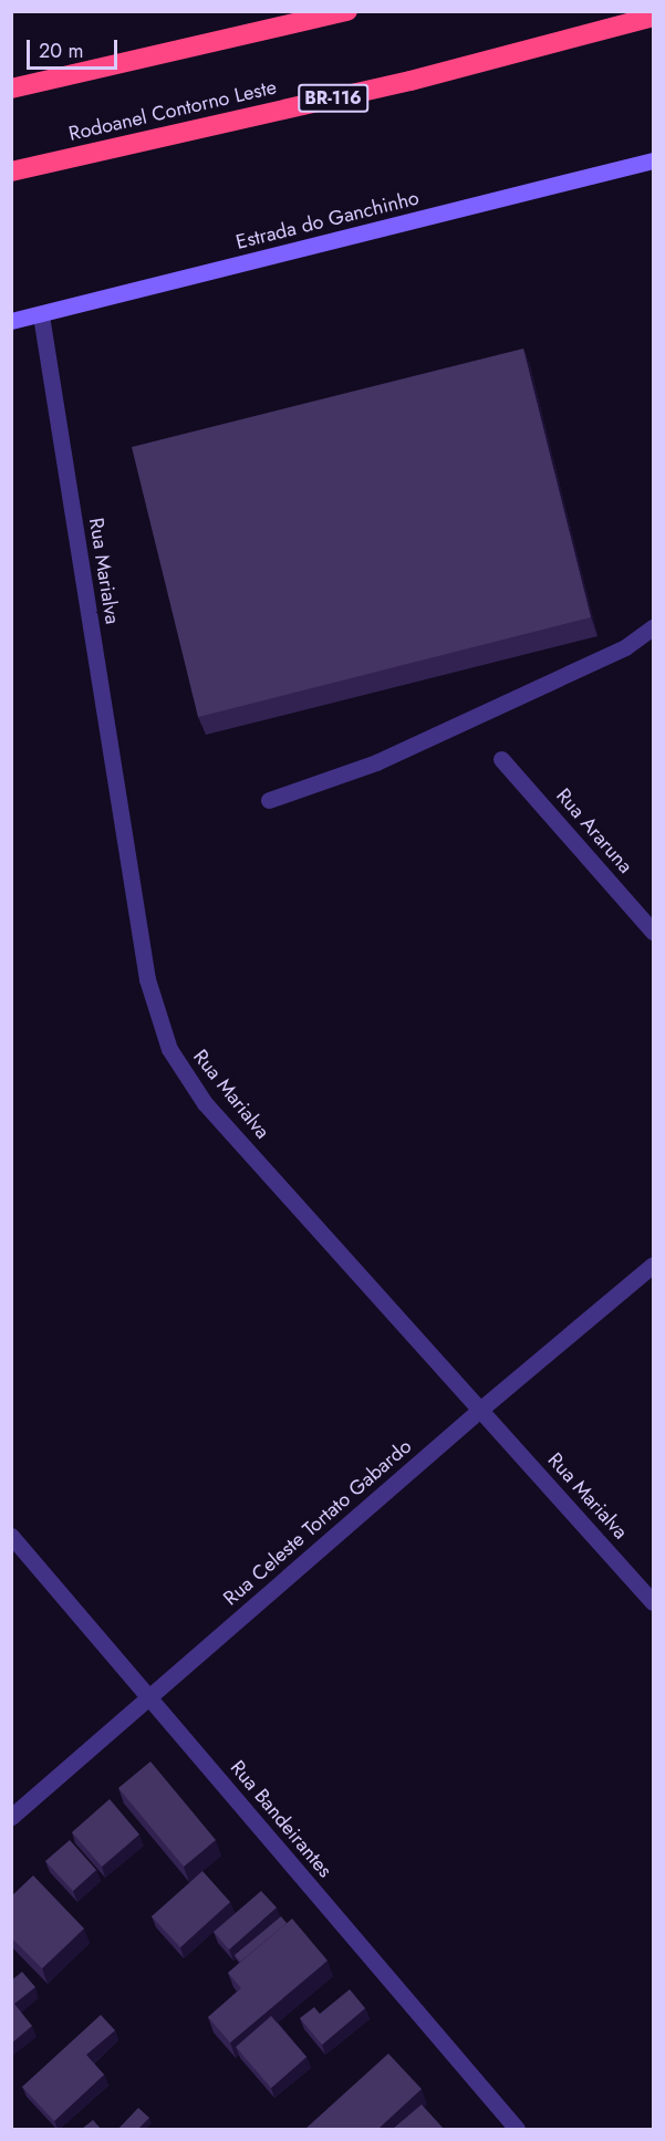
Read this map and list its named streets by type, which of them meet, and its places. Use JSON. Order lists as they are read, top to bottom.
{
  "streets": {
    "highway": ["BR-116", "Rodoanel Contorno Leste"],
    "main road": ["Estrada do Ganchinho"],
    "street": [
      "Rua Marialva",
      "Rua Araruna",
      "Rua Celeste Tortato Gabardo",
      "Rua Bandeirantes"
    ]
  },
  "crossings": [
    ["Estrada do Ganchinho", "Rua Marialva"],
    ["Rua Marialva", "Rua Celeste Tortato Gabardo"],
    ["Rua Celeste Tortato Gabardo", "Rua Bandeirantes"]
  ],
  "scale_bar": "20 m"
}
